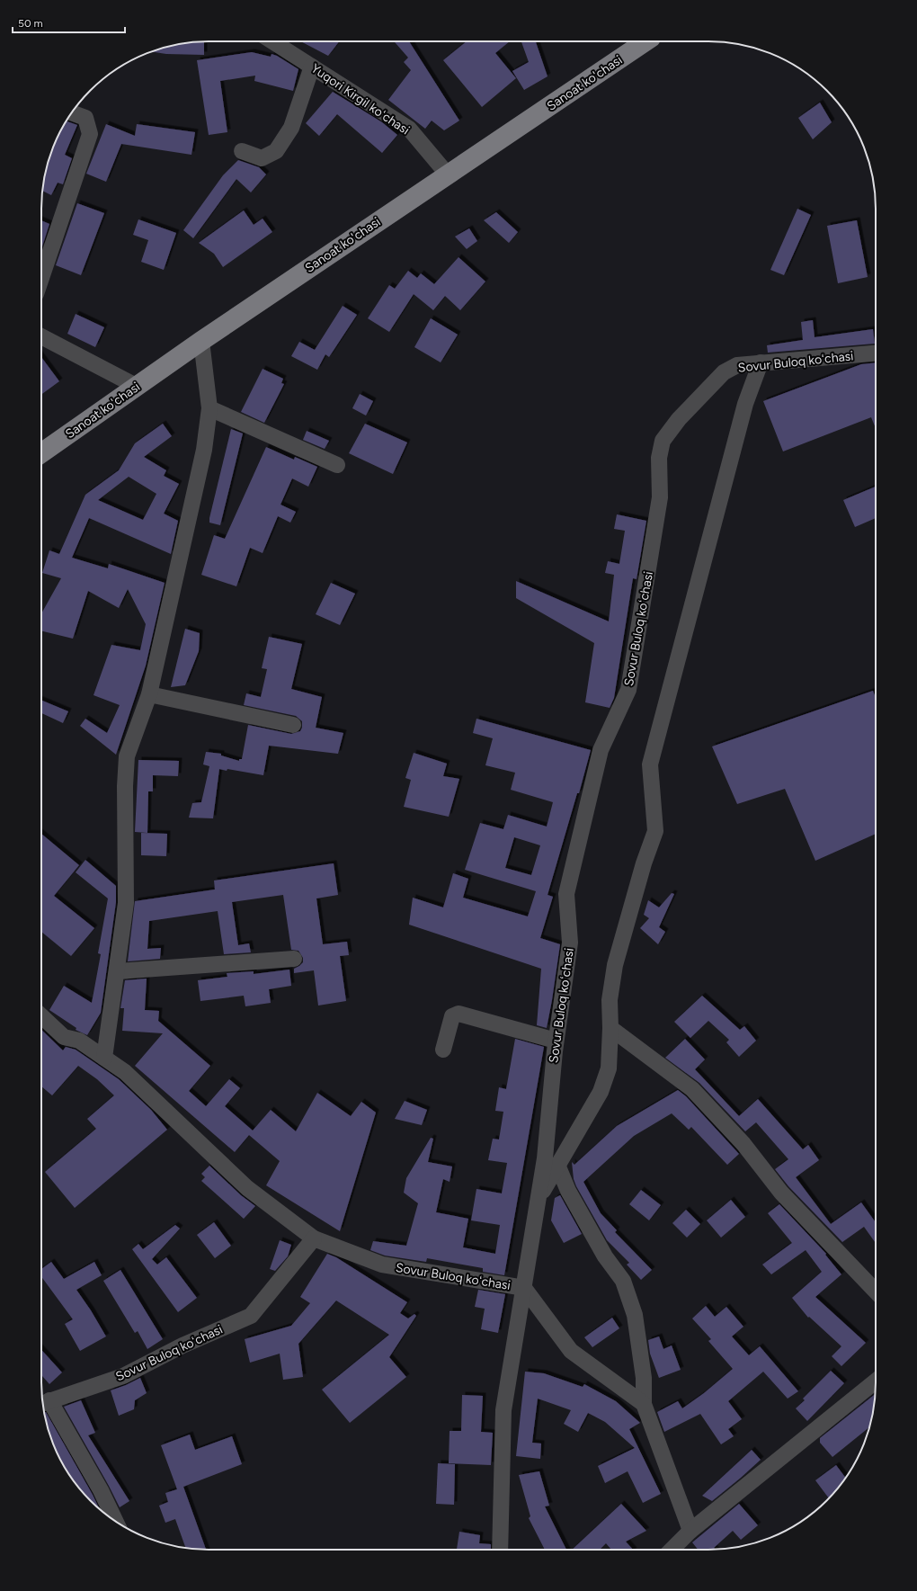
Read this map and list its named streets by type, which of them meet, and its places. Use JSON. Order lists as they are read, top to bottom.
{
  "streets": {
    "main road": ["Sanoat ko'chasi"],
    "street": ["Yuqori Kirgil koʻchasi", "Sovur Buloq koʻchasi"]
  },
  "crossings": [
    ["Sanoat ko'chasi", "Yuqori Kirgil koʻchasi"]
  ],
  "scale_bar": "50 m"
}
